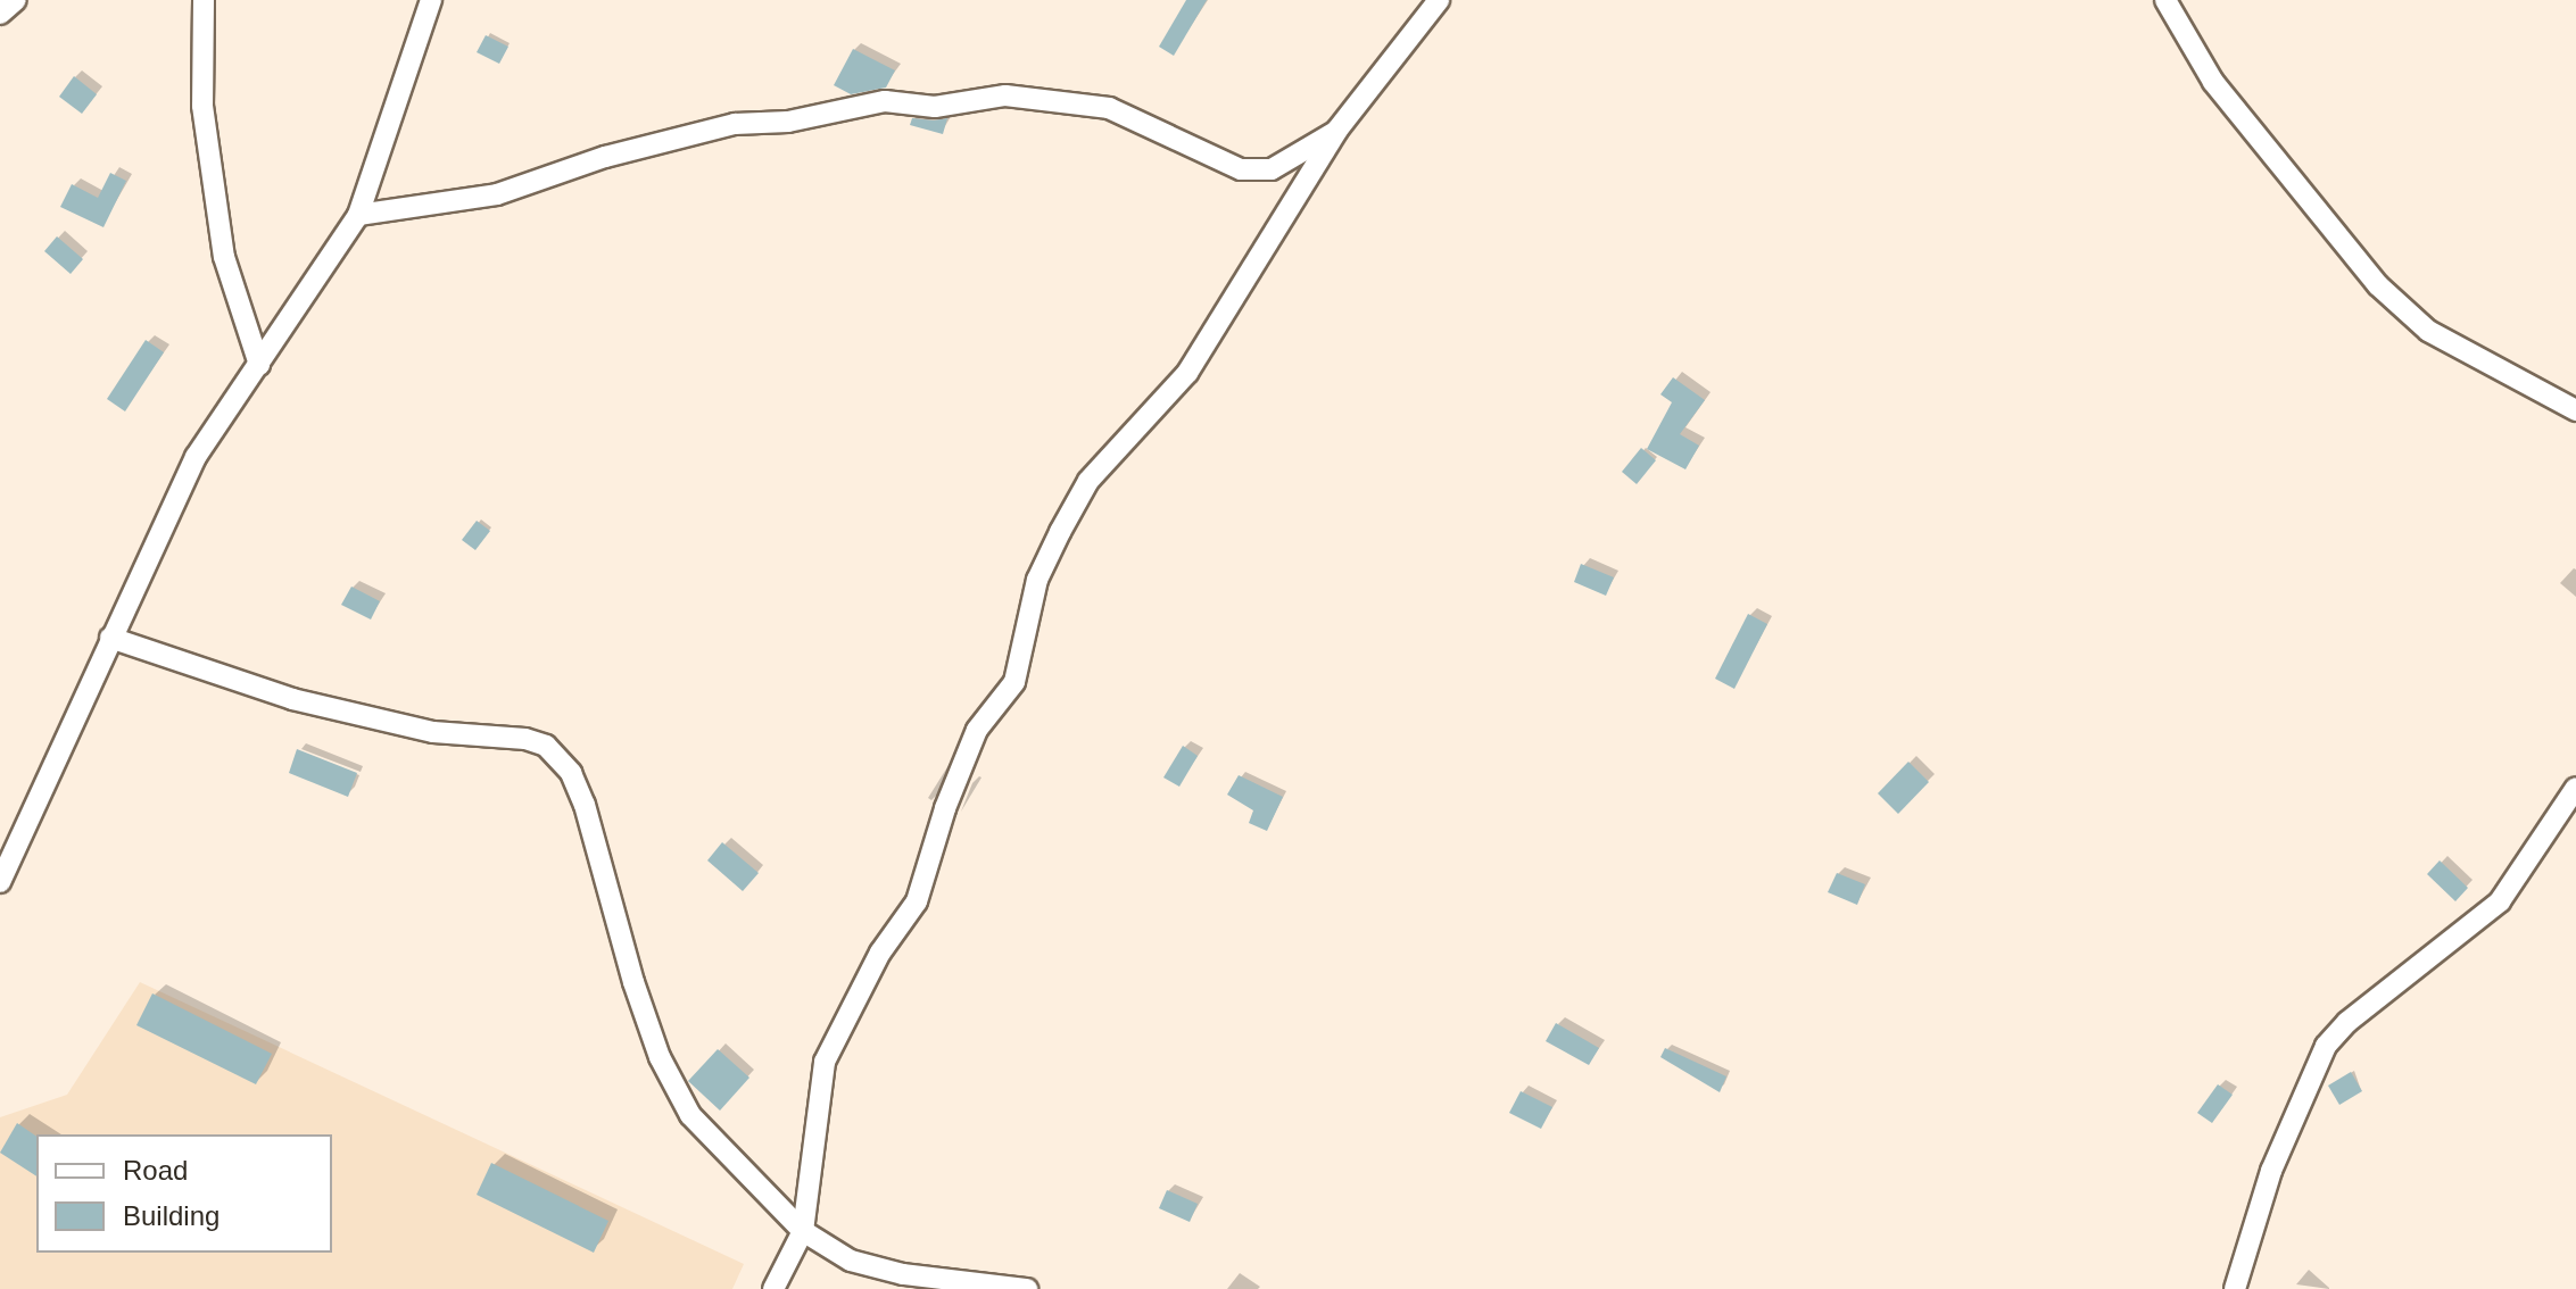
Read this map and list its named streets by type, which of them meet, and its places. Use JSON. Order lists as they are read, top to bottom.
{
  "legend": ["Road", "Building"]
}
